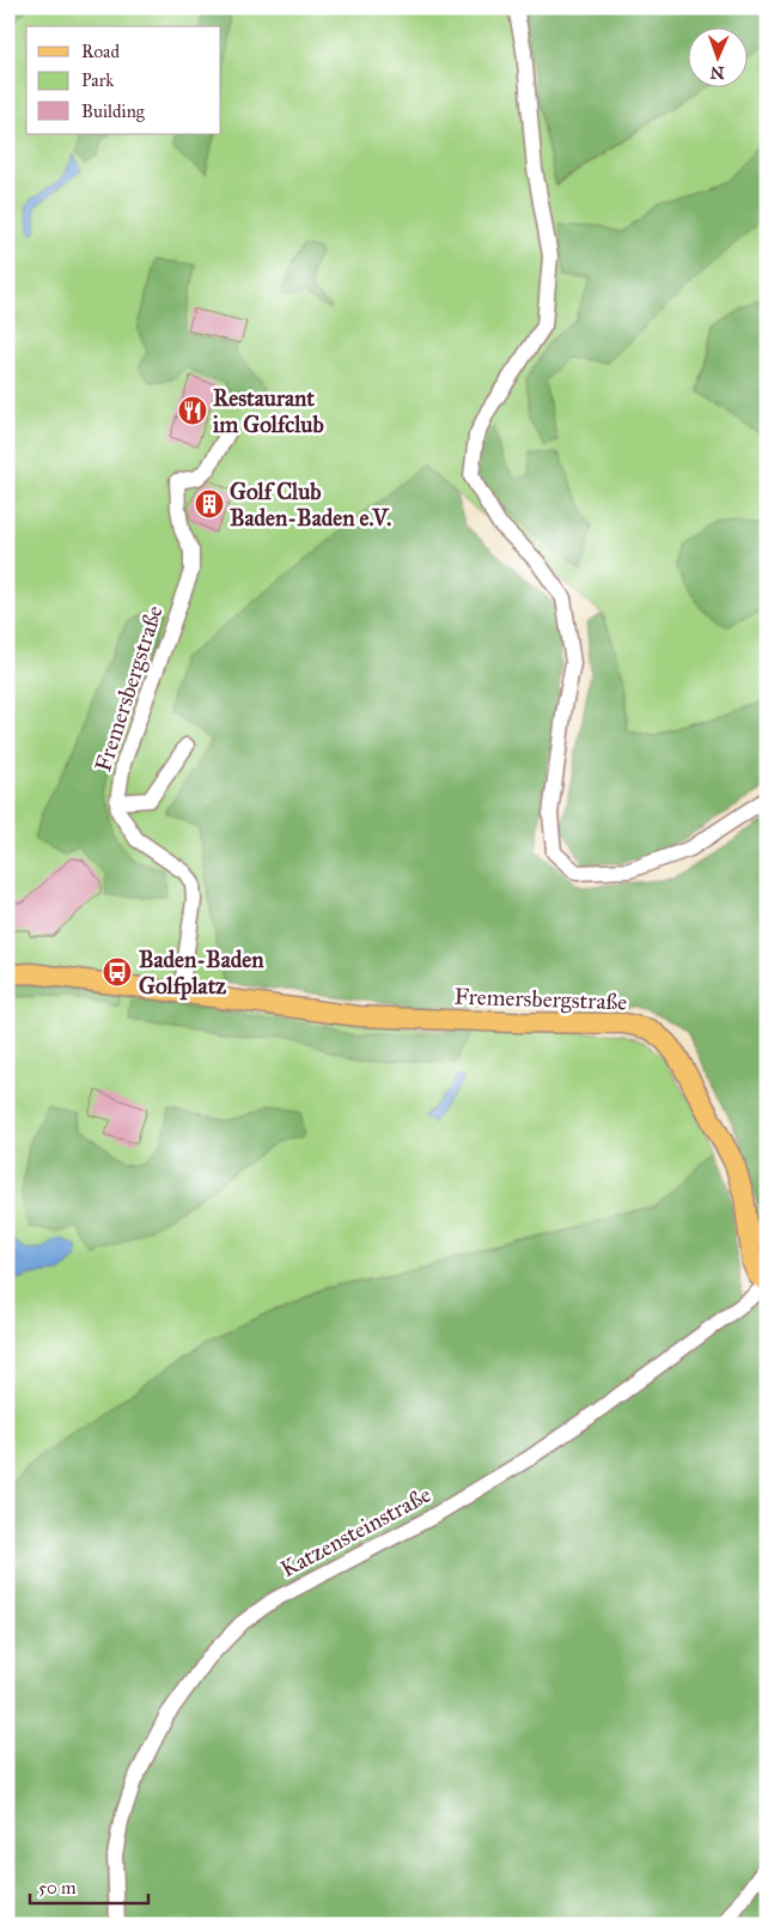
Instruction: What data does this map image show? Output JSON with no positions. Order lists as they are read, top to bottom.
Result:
{
  "streets": {
    "main road": ["Fremersbergstraße"],
    "street": ["Katzensteinstraße"]
  },
  "crossings": [
    ["Fremersbergstraße", "Katzensteinstraße"]
  ],
  "places": {
    "restaurant": ["Restaurant im Golfclub"],
    "building": ["Golf Club Baden-Baden e.V."],
    "bus stop": ["Baden-Baden Golfplatz"]
  },
  "legend": ["Road", "Park", "Building"],
  "scale_bar": "50 m",
  "north": "bottom"
}
